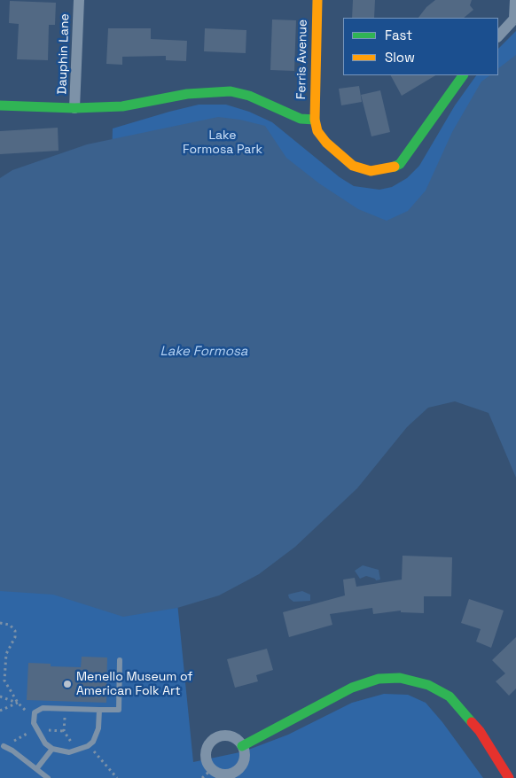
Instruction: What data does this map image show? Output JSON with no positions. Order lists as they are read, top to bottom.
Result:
{
  "streets": {
    "street": ["Dauphin Lane", "Ferris Avenue"]
  },
  "water": ["Lake Formosa"],
  "parks": ["Lake Formosa Park"],
  "places": ["Menello Museum of American Folk Art"],
  "legend": ["Fast", "Slow"]
}
